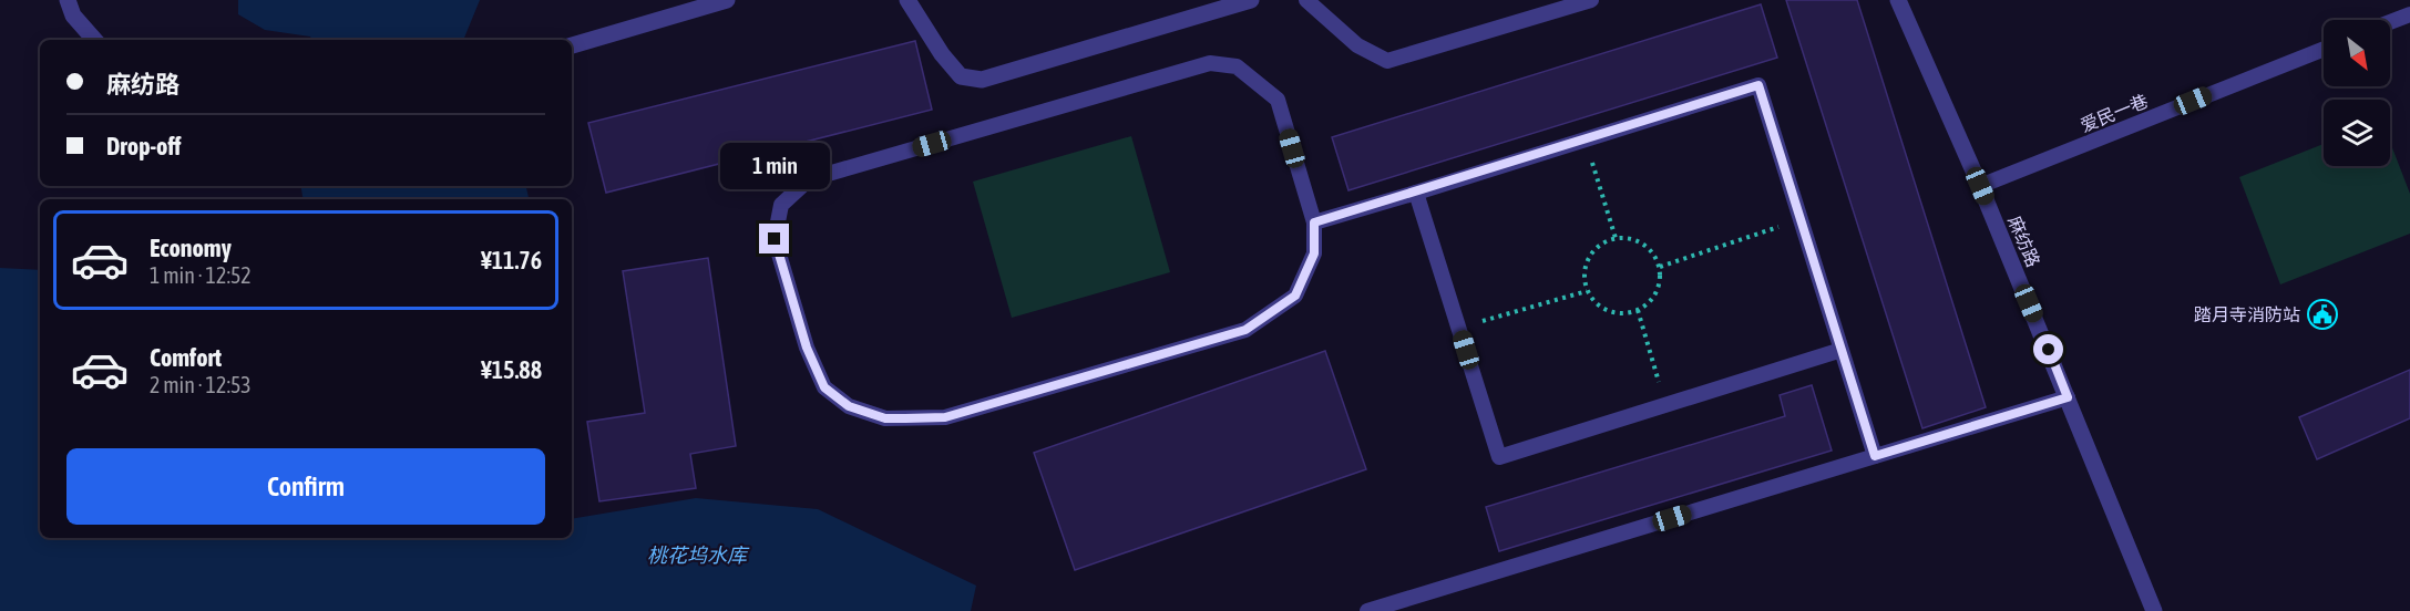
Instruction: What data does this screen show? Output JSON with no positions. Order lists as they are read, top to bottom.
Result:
{
  "streets": {
    "street": ["麻纺路"],
    "lane": ["爱民一巷"]
  },
  "crossings": [
    ["爱民一巷", "麻纺路"]
  ],
  "water": ["桃花坞水库"],
  "places": {
    "public building": ["踏月寺消防站"]
  },
  "north": "bottom right",
  "page": {
    "banner": ["麻纺路", "Drop-off"],
    "bubble": "1 min",
    "list": [
      {
        "name": "Economy",
        "note": "1 min · 12:52",
        "value": "¥11.76"
      },
      {
        "name": "Comfort",
        "note": "2 min · 12:53",
        "value": "¥15.88"
      }
    ],
    "buttons": "Confirm"
  }
}
